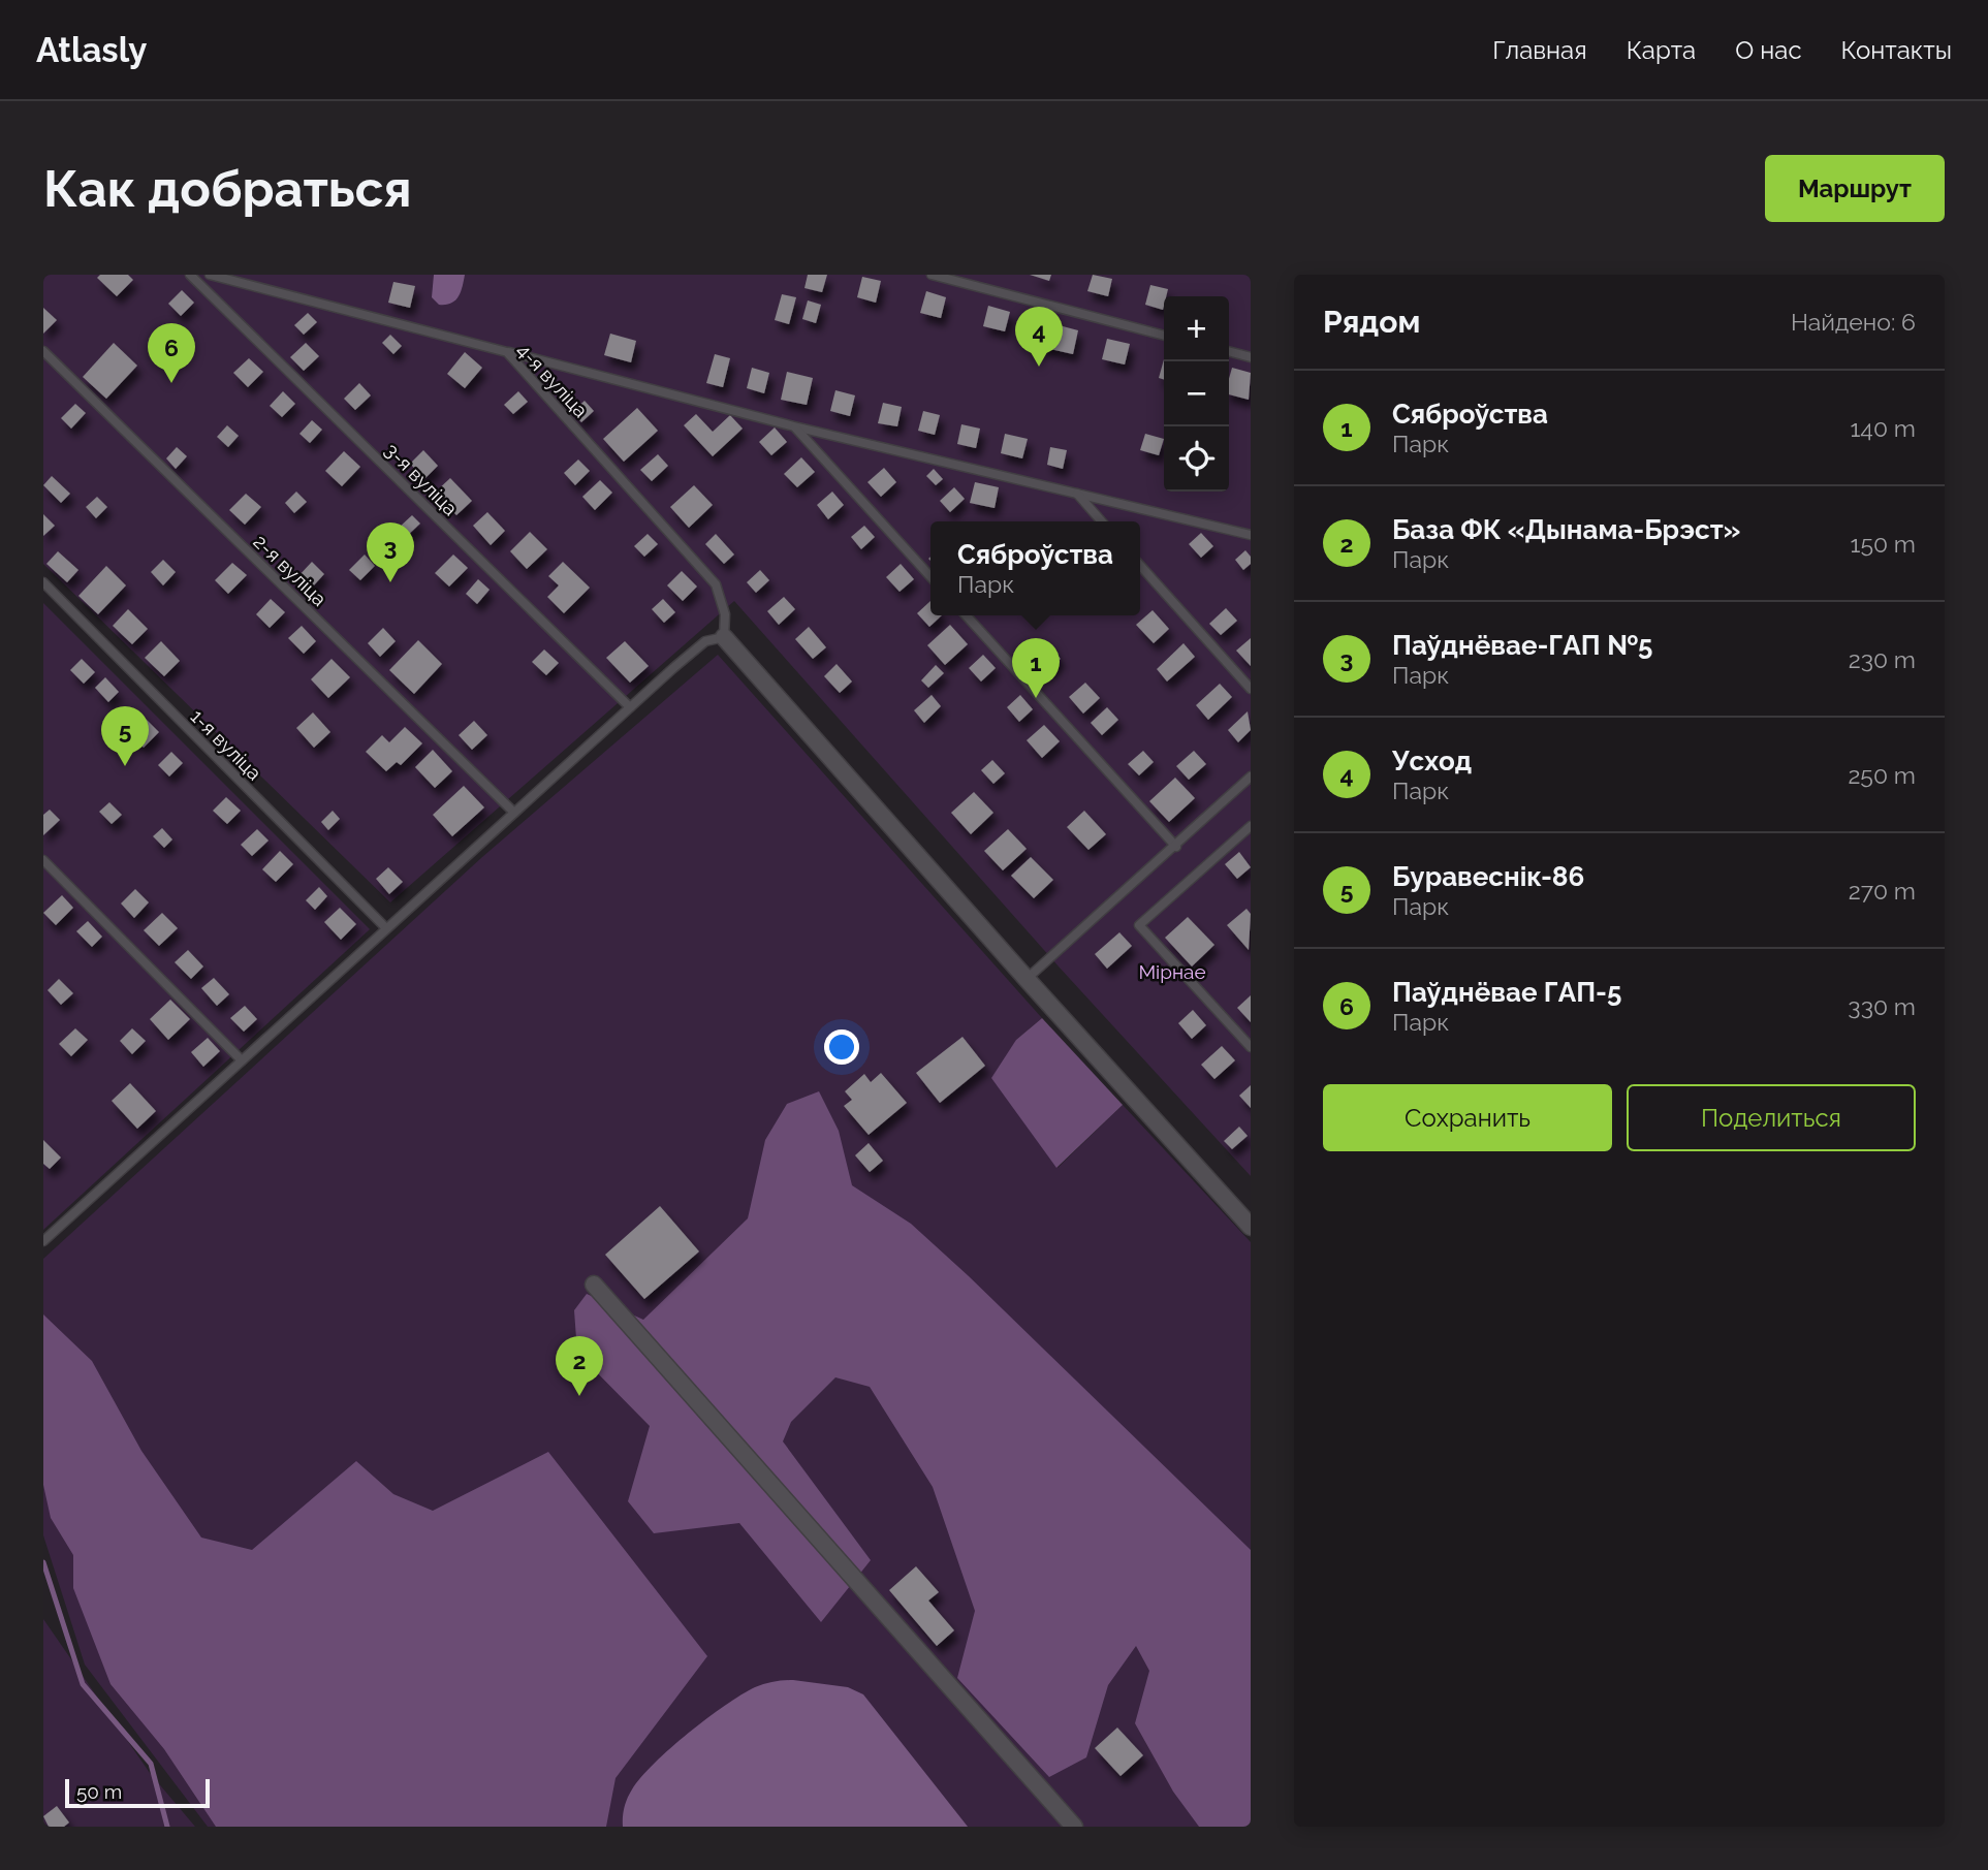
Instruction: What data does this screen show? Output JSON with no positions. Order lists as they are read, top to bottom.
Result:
{
  "streets": {
    "lane": [
      "4-я вуліца",
      "3-я вуліца",
      "2-я вуліца",
      "1-я вуліца"
    ]
  },
  "parks": ["Мірнае"],
  "scale_bar": "50 m",
  "page": {
    "header": "Atlasly",
    "nav": [
      "Главная",
      "Карта",
      "О нас",
      "Контакты"
    ],
    "buttons": [
      "Маршрут",
      ["Сохранить", "Поделиться"]
    ],
    "title": "Как добраться",
    "heading": ["Рядом", "Найдено: 6"],
    "map_buttons": ["+", "−"],
    "pins": [
      "4",
      "6",
      "3",
      "1",
      "5",
      "2"
    ],
    "list": [
      {
        "mark": "1",
        "name": "Сяброўства",
        "note": "Парк",
        "value": "140 m"
      },
      {
        "mark": "2",
        "name": "База ФК «Дынама-Брэст»",
        "note": "Парк",
        "value": "150 m"
      },
      {
        "mark": "3",
        "name": "Паўднёвае-ГАП №5",
        "note": "Парк",
        "value": "230 m"
      },
      {
        "mark": "4",
        "name": "Усход",
        "note": "Парк",
        "value": "250 m"
      },
      {
        "mark": "5",
        "name": "Буравеснік-86",
        "note": "Парк",
        "value": "270 m"
      },
      {
        "mark": "6",
        "name": "Паўднёвае ГАП-5",
        "note": "Парк",
        "value": "330 m"
      }
    ],
    "popup": ["Сяброўства", "Парк"],
    "scale": "50 m"
  }
}
